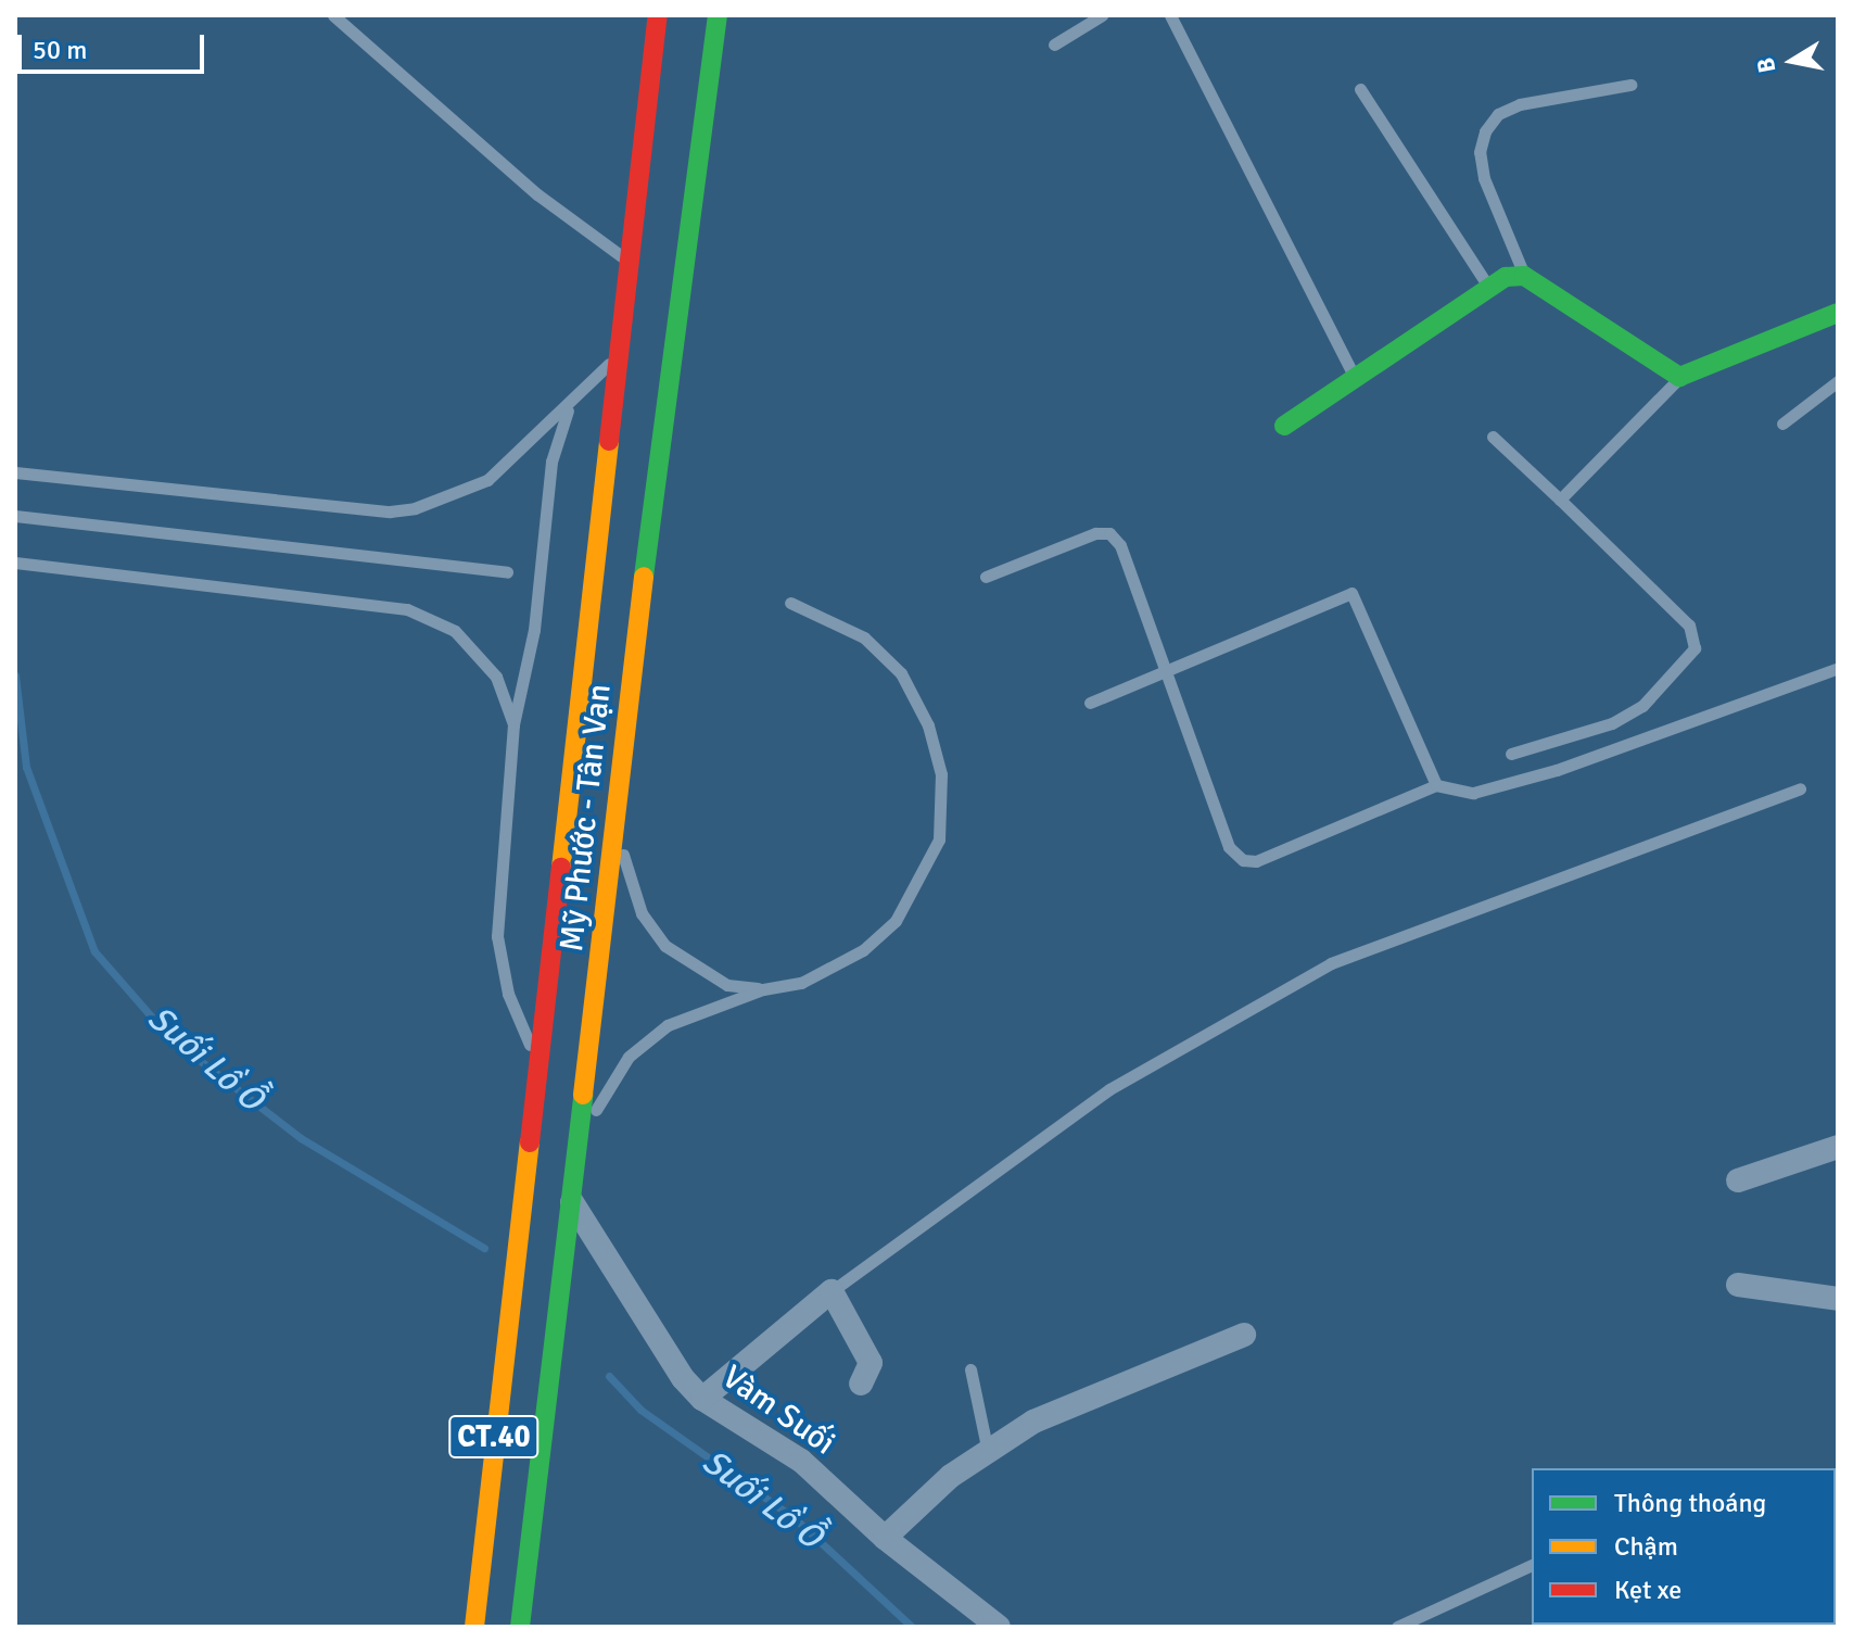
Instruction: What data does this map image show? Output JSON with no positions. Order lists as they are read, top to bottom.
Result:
{
  "streets": {
    "main road": ["Mỹ Phước - Tân Vạn", "CT.40"],
    "street": ["Vàm Suối"]
  },
  "crossings": [
    ["Mỹ Phước - Tân Vạn", "Vàm Suối"]
  ],
  "water": ["Suối Lồ Ồ"],
  "legend": ["Thông thoáng", "Chậm", "Kẹt xe"],
  "scale_bar": "50 m",
  "north": "left"
}
